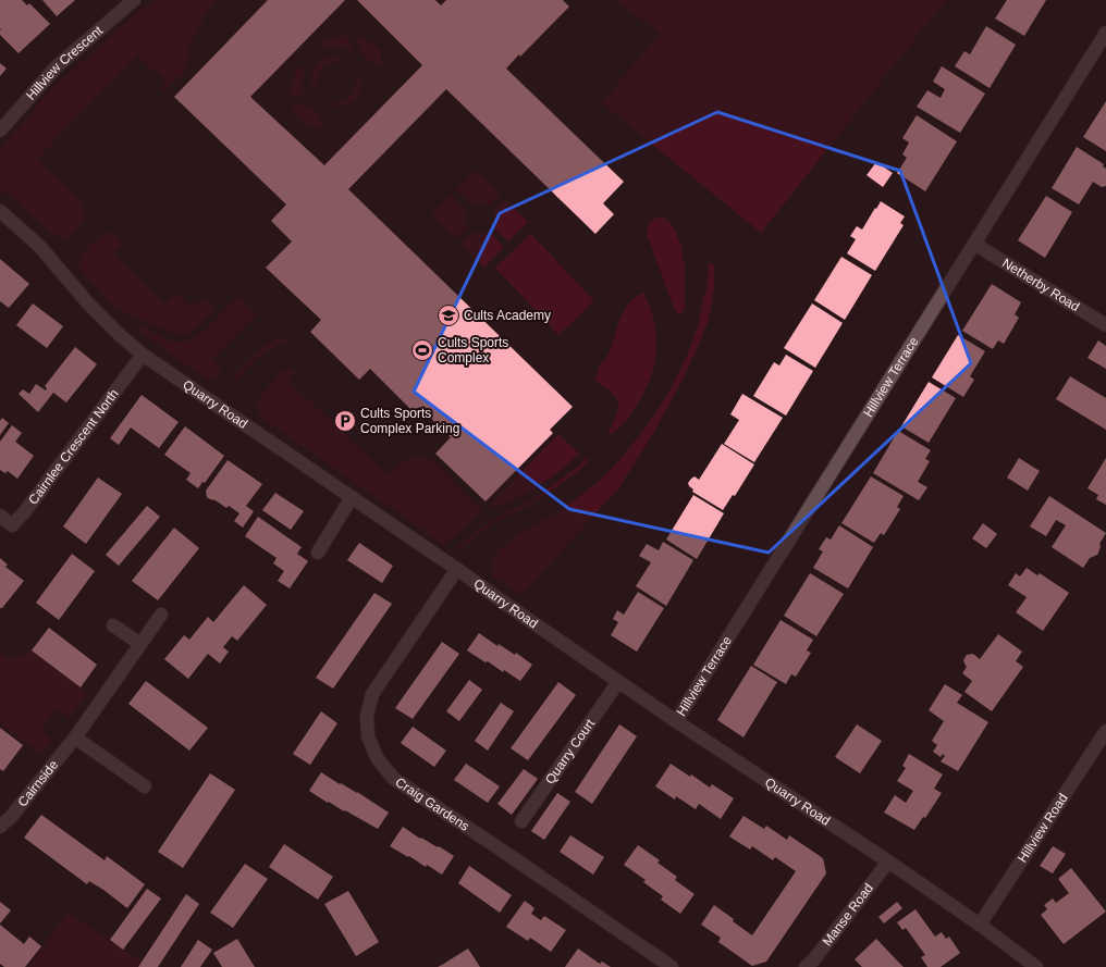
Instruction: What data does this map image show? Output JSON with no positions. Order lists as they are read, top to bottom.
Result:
{
  "streets": {
    "street": [
      "Hillview Crescent",
      "Netherby Road",
      "Hillview Terrace",
      "Quarry Road",
      "Cairnlee Crescent North",
      "Quarry Court",
      "Cairnside",
      "Craig Gardens",
      "Hillview Road",
      "Manse Road"
    ]
  },
  "crossings": [
    ["Netherby Road", "Hillview Terrace"],
    ["Hillview Terrace", "Quarry Road"],
    ["Quarry Road", "Cairnlee Crescent North"],
    ["Quarry Road", "Quarry Court"],
    ["Quarry Road", "Craig Gardens"],
    ["Quarry Road", "Hillview Road"],
    ["Quarry Road", "Manse Road"]
  ],
  "places": {
    "school or university": ["Cults Academy"],
    "sports": ["Cults Sports Complex"],
    "parking": ["Cults Sports Complex Parking"]
  }
}
